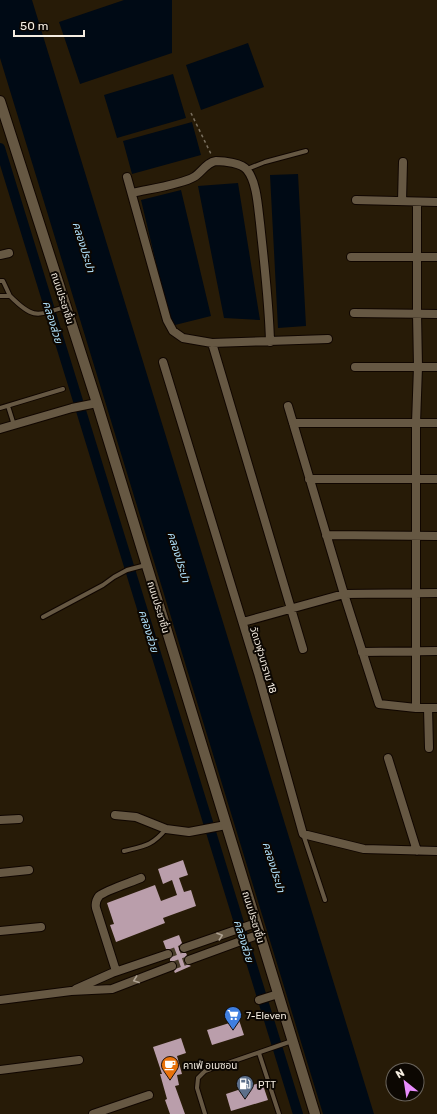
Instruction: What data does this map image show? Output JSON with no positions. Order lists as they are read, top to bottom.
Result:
{
  "streets": {
    "street": ["ถนนประชาชื่น", "วัดเวฬุวนาราม 18"]
  },
  "water": ["คลองประปา", "คลองส่วย"],
  "places": {
    "supermarket": ["7-Eleven"],
    "cafe": ["คาเฟ่ อเมซอน"],
    "fuel station": ["PTT"]
  },
  "scale_bar": "50 m",
  "north": "top left"
}
